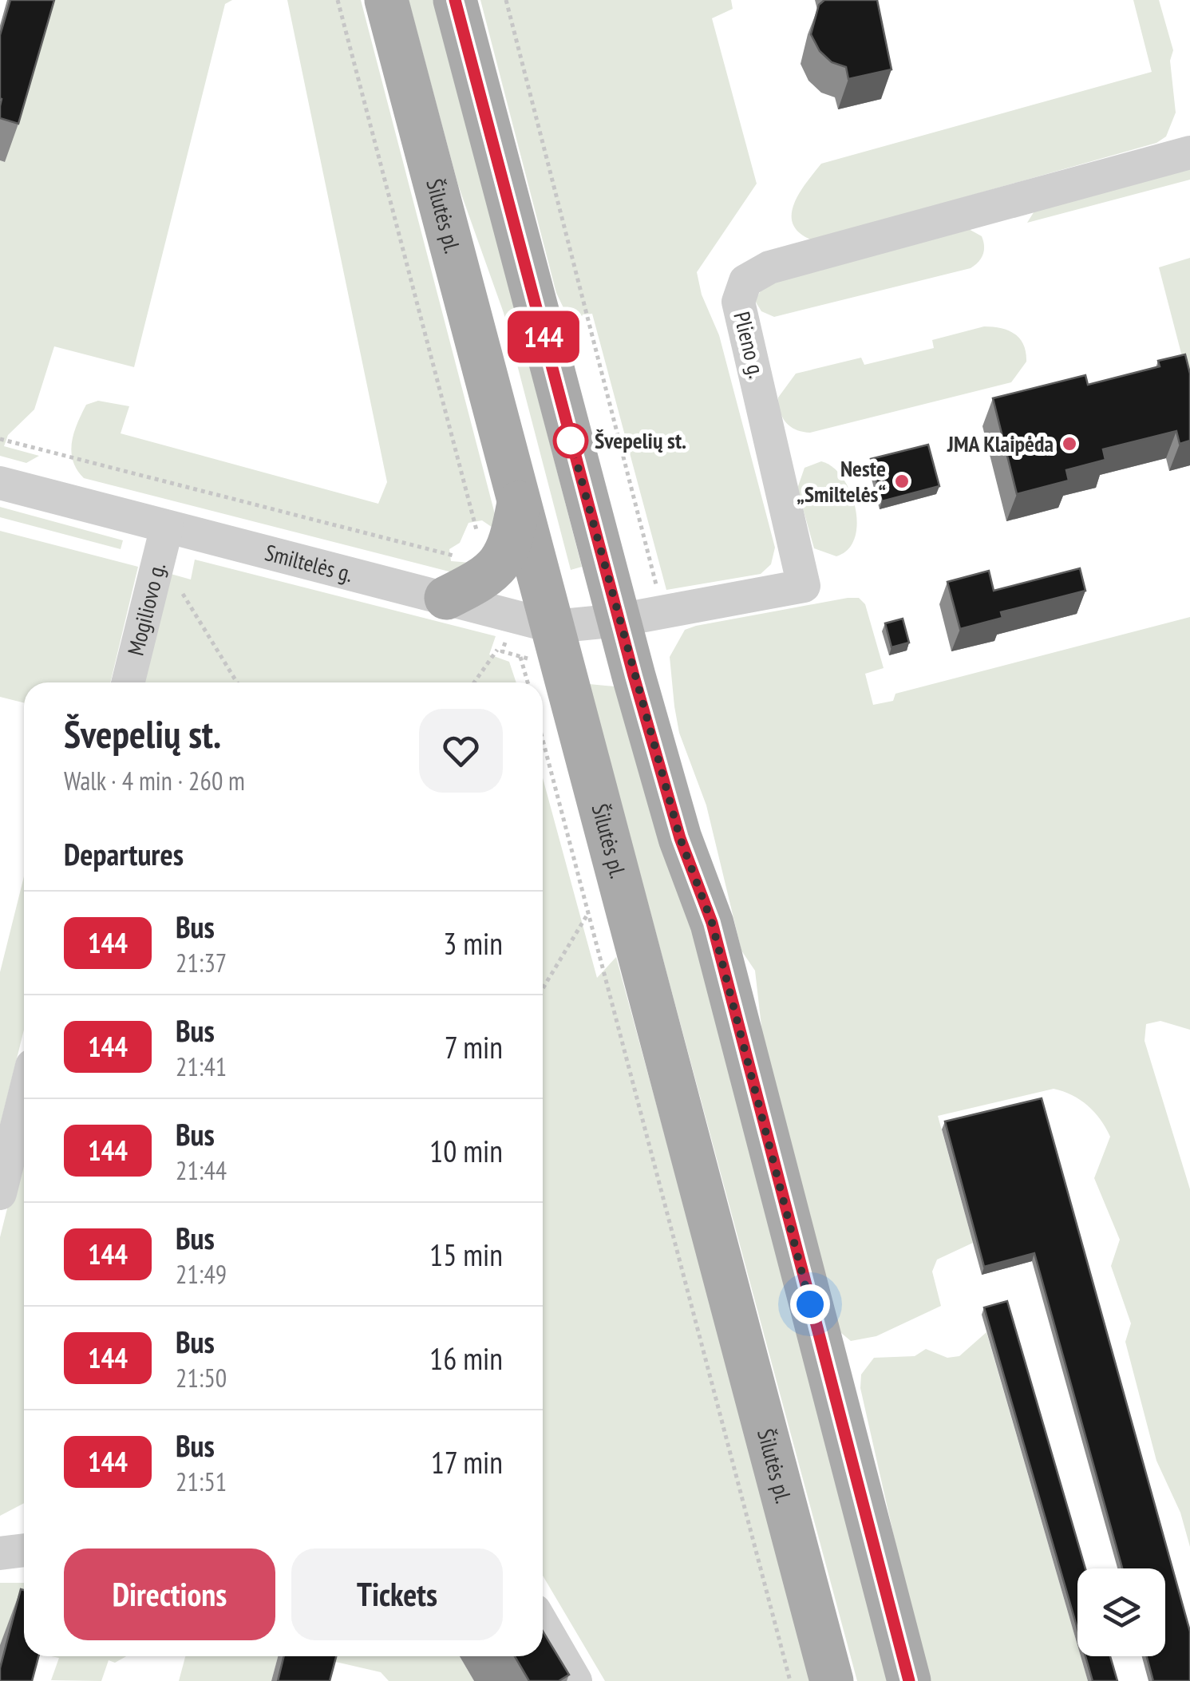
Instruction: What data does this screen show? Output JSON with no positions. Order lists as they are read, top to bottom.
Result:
{
  "streets": {
    "main road": ["Šilutės pl."],
    "street": ["Plieno g.", "Smiltelės g.", "Mogiliovo g."]
  },
  "crossings": [
    ["Šilutės pl.", "Smiltelės g."],
    ["Plieno g.", "Smiltelės g."],
    ["Smiltelės g.", "Mogiliovo g."]
  ],
  "places": ["Švepelių st.", "JMA Klaipėda", "Neste „Smiltelės“"],
  "lines": ["bus line 144"],
  "page": {
    "on_map": "144",
    "heading": [
      ["Švepelių st.", "Walk · 4 min · 260 m"],
      "Departures"
    ],
    "list": [
      {
        "mark": "144",
        "name": "Bus",
        "note": "21:37",
        "value": "3 min"
      },
      {
        "mark": "144",
        "name": "Bus",
        "note": "21:41",
        "value": "7 min"
      },
      {
        "mark": "144",
        "name": "Bus",
        "note": "21:44",
        "value": "10 min"
      },
      {
        "mark": "144",
        "name": "Bus",
        "note": "21:49",
        "value": "15 min"
      },
      {
        "mark": "144",
        "name": "Bus",
        "note": "21:50",
        "value": "16 min"
      },
      {
        "mark": "144",
        "name": "Bus",
        "note": "21:51",
        "value": "17 min"
      }
    ],
    "buttons": ["Directions", "Tickets"]
  }
}
